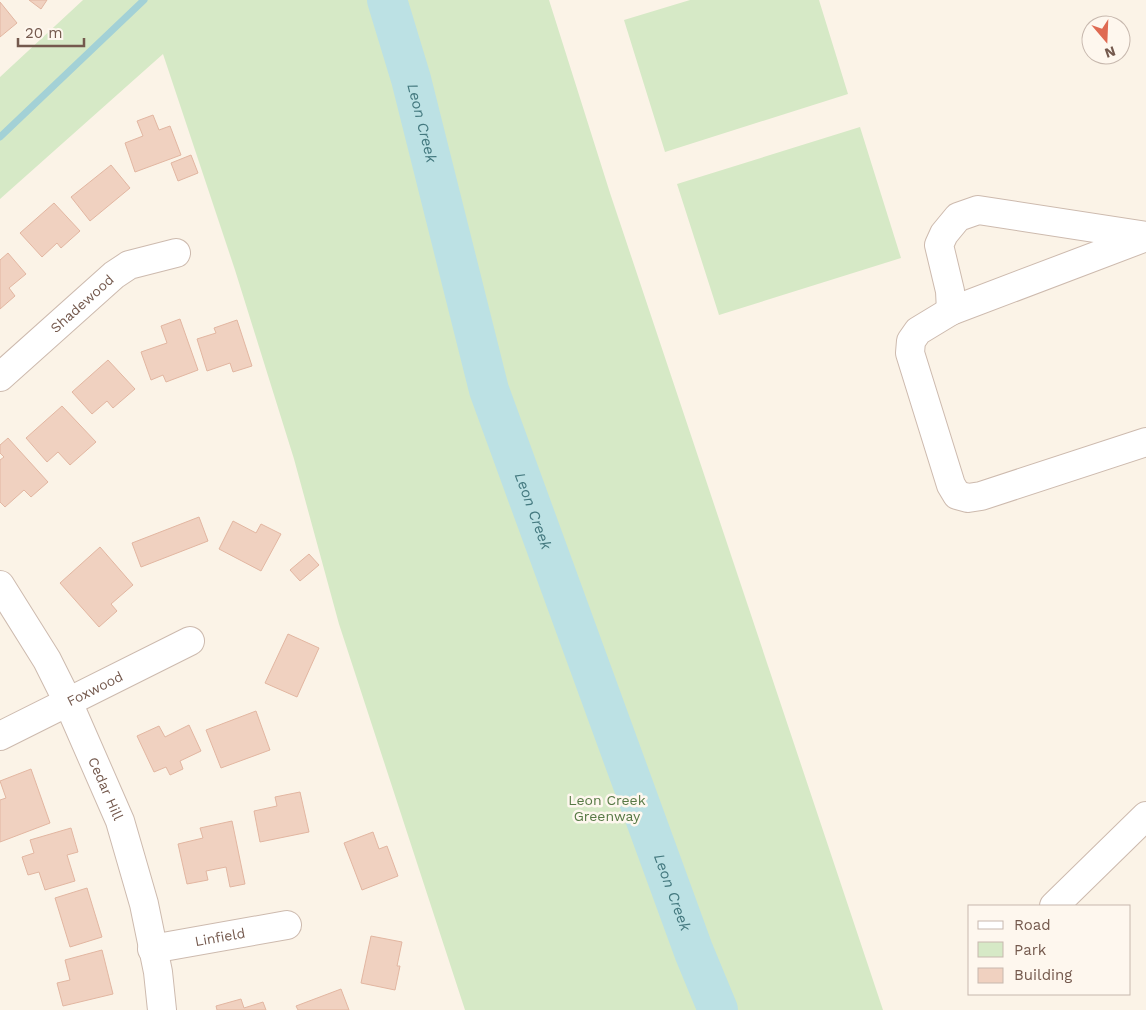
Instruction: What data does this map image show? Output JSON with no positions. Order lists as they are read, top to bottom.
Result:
{
  "streets": {
    "street": [
      "Shadewood",
      "Foxwood",
      "Cedar Hill",
      "Linfield"
    ]
  },
  "crossings": [
    ["Foxwood", "Cedar Hill"],
    ["Cedar Hill", "Linfield"]
  ],
  "water": ["Leon Creek"],
  "parks": ["Leon Creek Greenway"],
  "legend": ["Road", "Park", "Building"],
  "scale_bar": "20 m",
  "north": "bottom"
}
